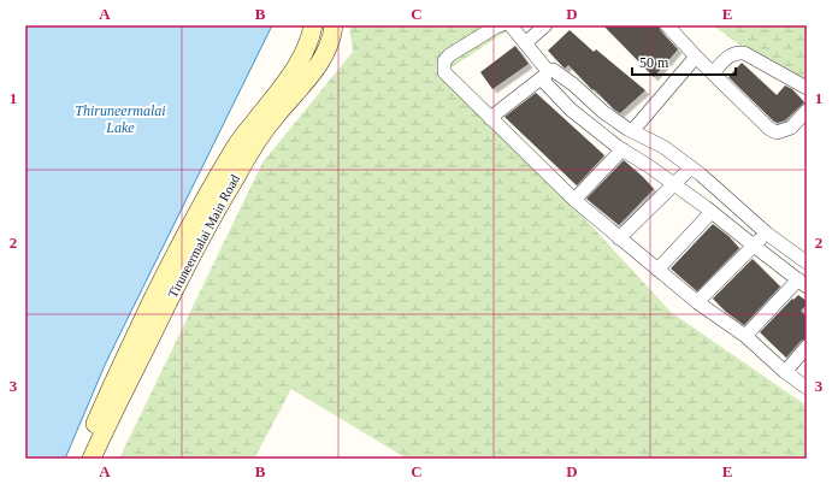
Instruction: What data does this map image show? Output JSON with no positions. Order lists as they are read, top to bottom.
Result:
{
  "streets": {
    "main road": ["Tiruneermalai Main Road"]
  },
  "water": ["Thiruneermalai Lake"],
  "scale_bar": "50 m",
  "grid": {
    "columns": [
      "A",
      "B",
      "C",
      "D",
      "E"
    ],
    "rows": ["1", "2", "3"]
  }
}
